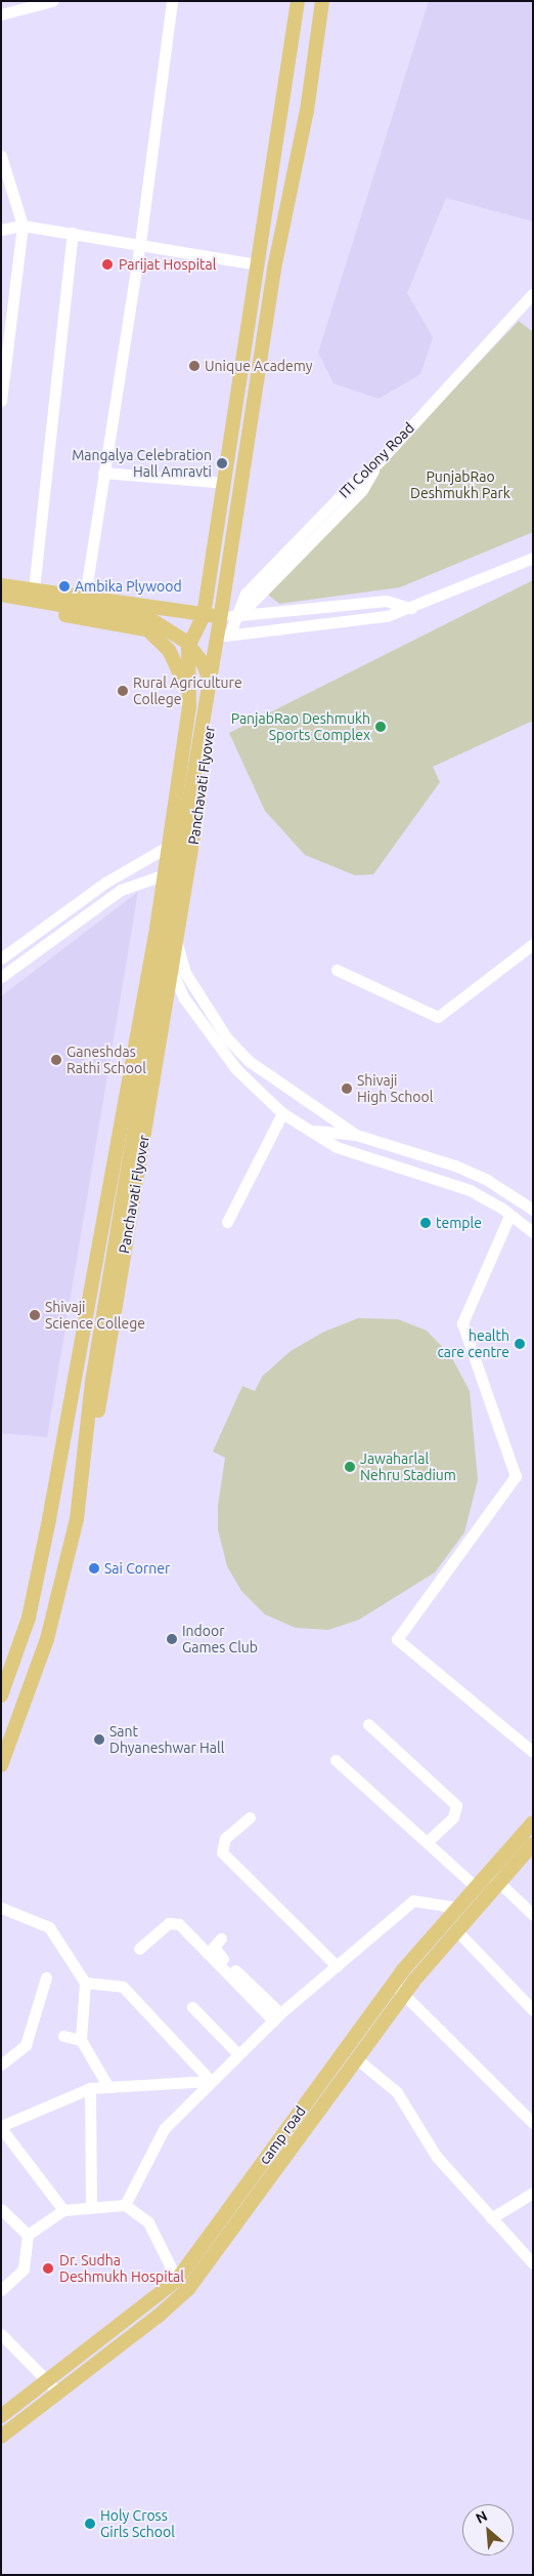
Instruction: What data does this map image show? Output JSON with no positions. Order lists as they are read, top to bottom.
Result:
{
  "streets": {
    "main road": ["Panchavati Flyover", "camp road"],
    "street": ["ITI Colony Road"]
  },
  "parks": ["PunjabRao Deshmukh Park"],
  "places": [
    "Parijat Hospital",
    "Unique Academy",
    "Mangalya Celebration Hall Amravti",
    "Ambika Plywood",
    "Rural Agriculture College",
    "PanjabRao Deshmukh Sports Complex",
    "Ganeshdas Rathi School",
    "Shivaji High School",
    "temple",
    "Shivaji Science College",
    "health care centre",
    "Jawaharlal Nehru Stadium",
    "Sai Corner",
    "Indoor Games Club",
    "Sant Dhyaneshwar Hall",
    "Dr. Sudha Deshmukh Hospital",
    "Holy Cross Girls School"
  ],
  "north": "top left"
}
